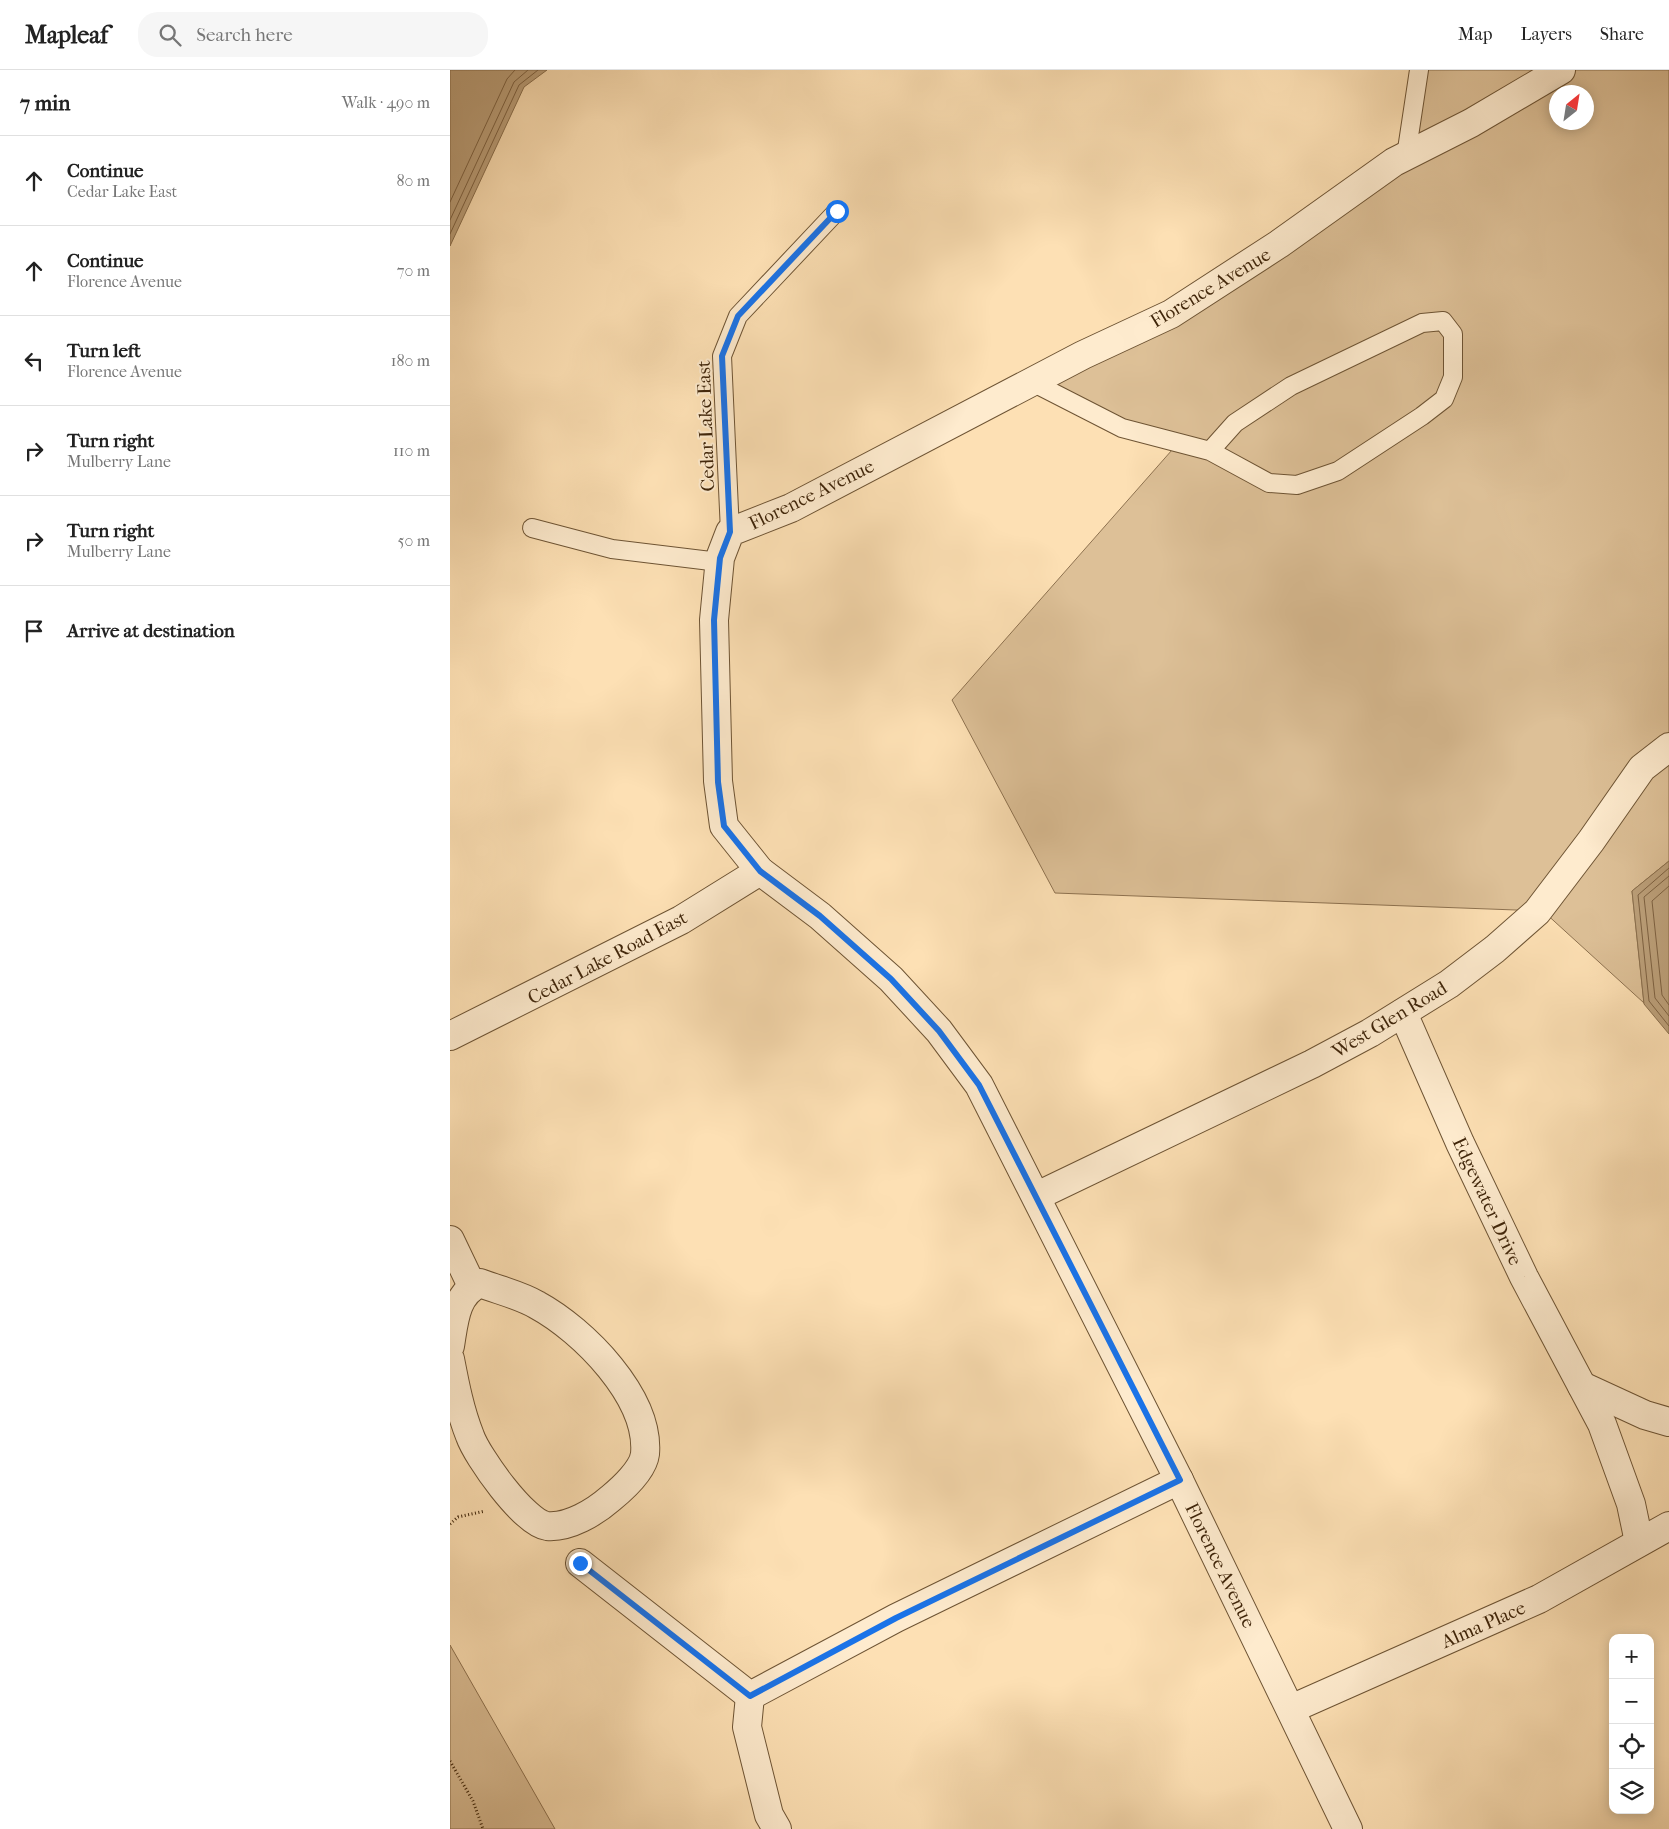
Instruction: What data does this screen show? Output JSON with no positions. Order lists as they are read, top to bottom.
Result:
{
  "streets": {
    "street": [
      "Florence Avenue",
      "Cedar Lake Road East",
      "West Glen Road",
      "Edgewater Drive",
      "Alma Place"
    ],
    "lane": ["Cedar Lake East"]
  },
  "crossings": [
    ["Florence Avenue", "Cedar Lake East"],
    ["Florence Avenue", "Cedar Lake Road East"],
    ["Florence Avenue", "West Glen Road"],
    ["Florence Avenue", "Alma Place"],
    ["West Glen Road", "Edgewater Drive"],
    ["Edgewater Drive", "Alma Place"]
  ],
  "north": "top right",
  "page": {
    "header": "Mapleaf",
    "search": "Search here",
    "nav": ["Map", "Layers", "Share"],
    "heading": ["7 min", "Walk · 490 m"],
    "list": [
      ["Continue", "Cedar Lake East", "80 m"],
      ["Continue", "Florence Avenue", "70 m"],
      ["Turn left", "Florence Avenue", "180 m"],
      ["Turn right", "Mulberry Lane", "110 m"],
      ["Turn right", "Mulberry Lane", "50 m"],
      "Arrive at destination"
    ],
    "map_buttons": ["+", "−"]
  }
}
